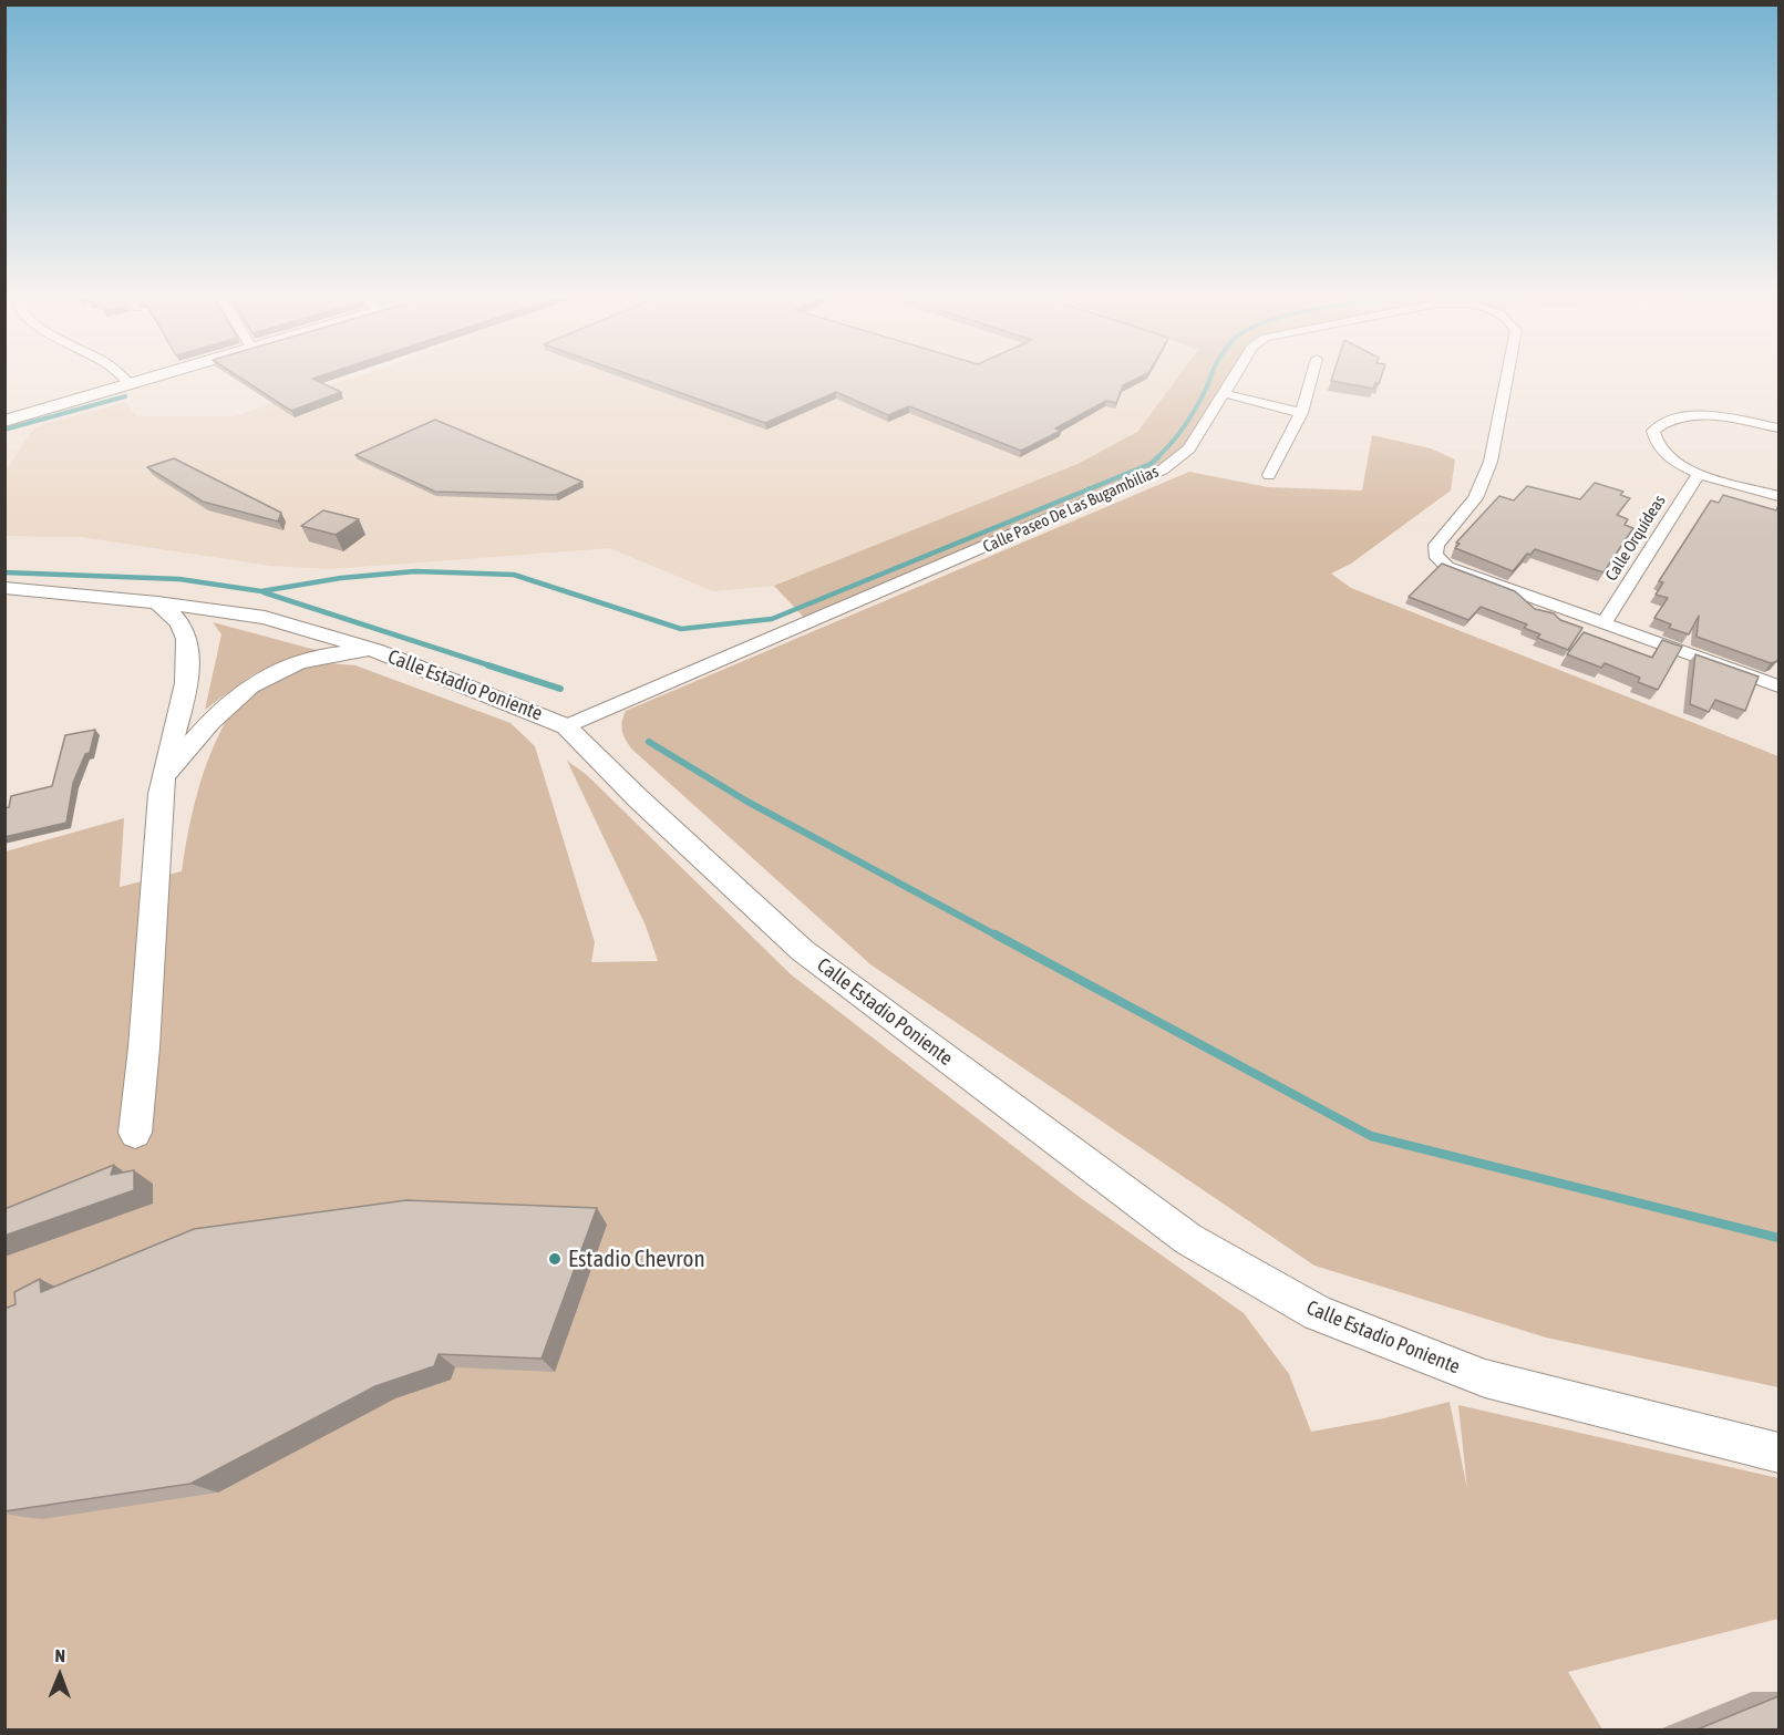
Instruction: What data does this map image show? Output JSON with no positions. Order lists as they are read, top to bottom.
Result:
{
  "streets": {
    "street": ["Calle Paseo De Las Bugambilias", "Calle Orquídeas", "Calle Estadio Poniente"]
  },
  "crossings": [
    ["Calle Paseo De Las Bugambilias", "Calle Orquídeas"],
    ["Calle Paseo De Las Bugambilias", "Calle Estadio Poniente"]
  ],
  "places": ["Estadio Chevron"],
  "north": "top"
}
